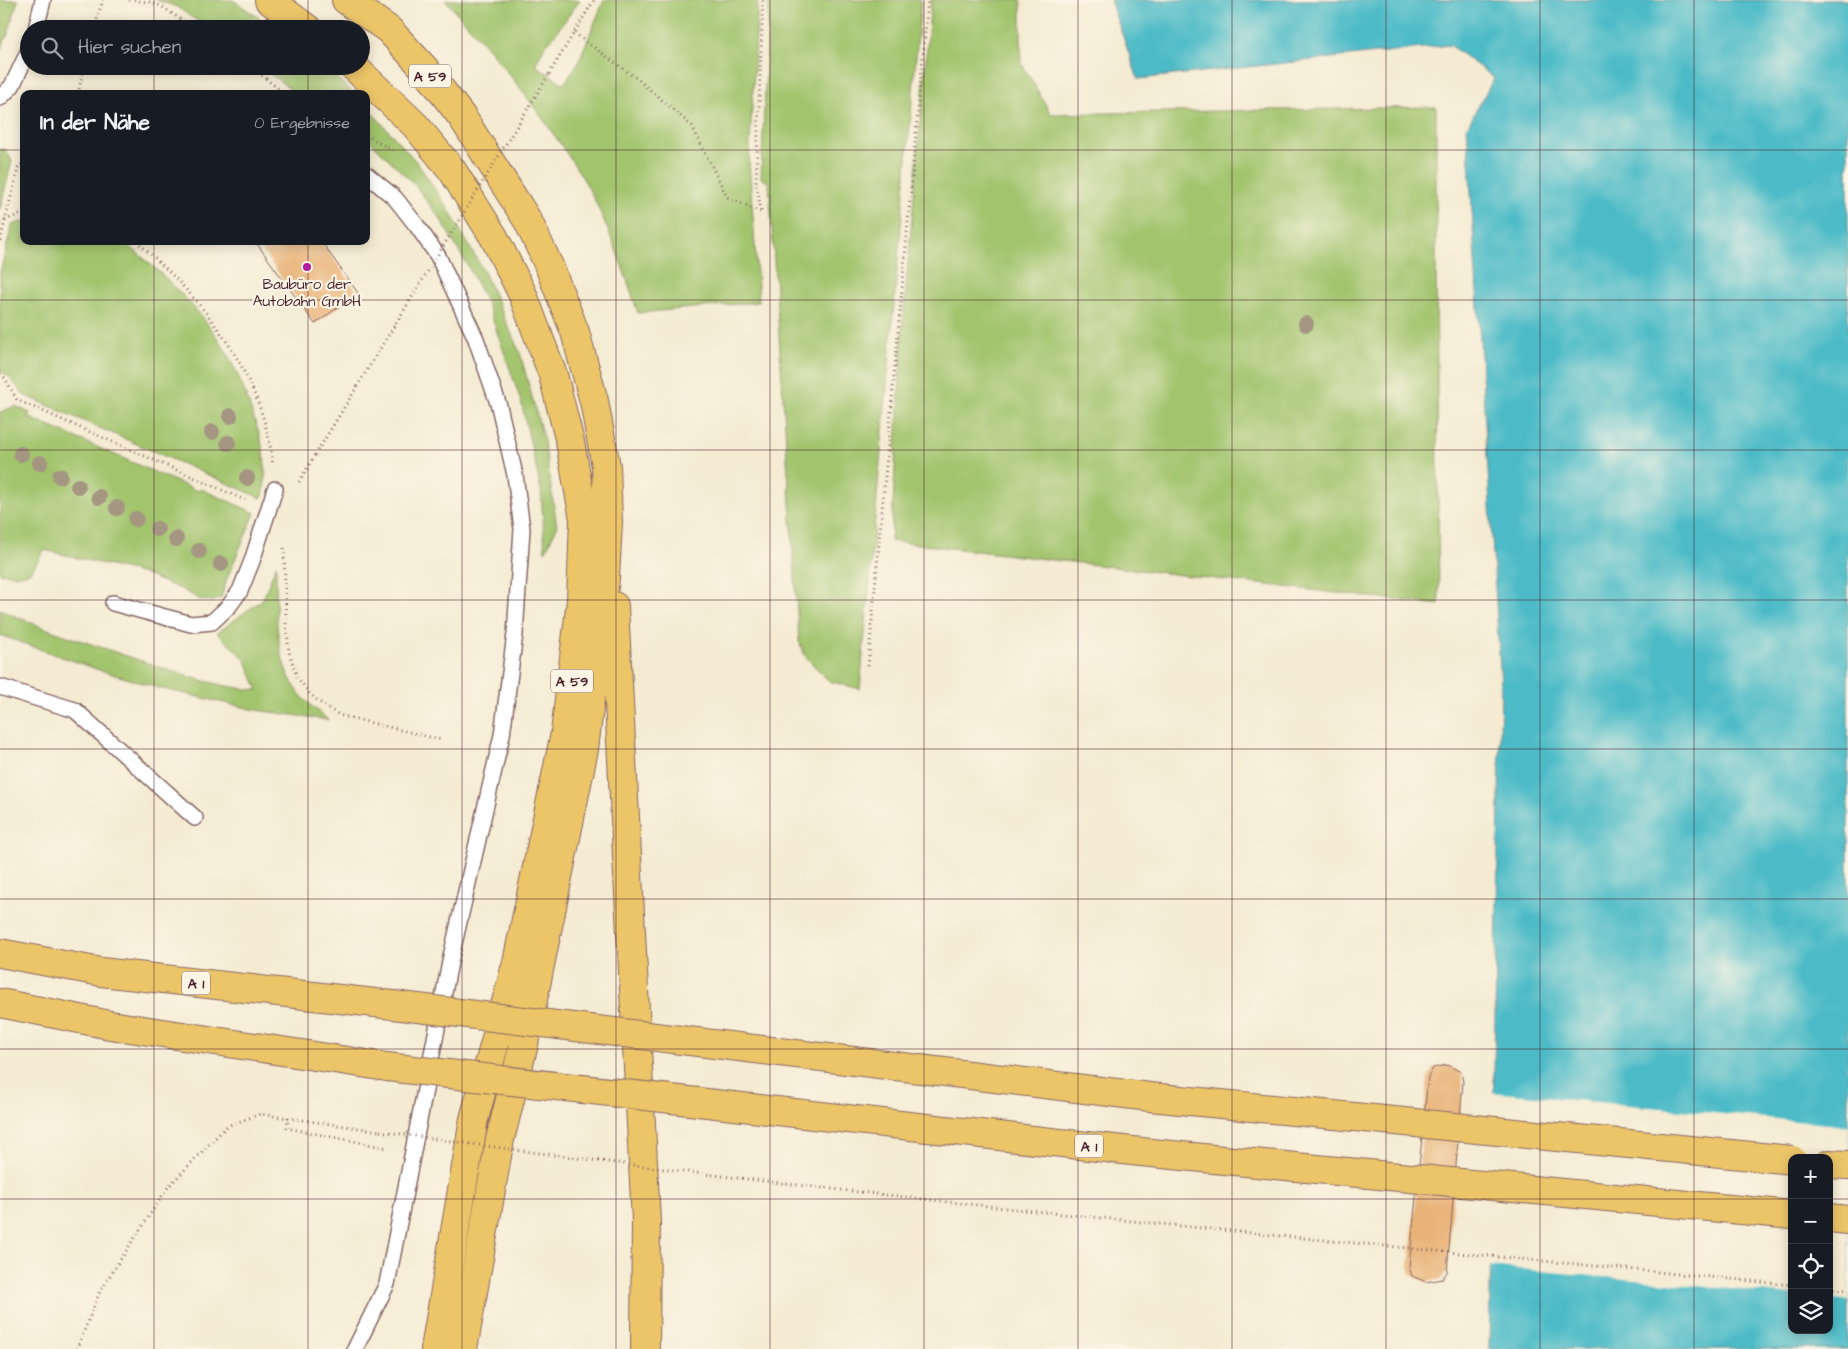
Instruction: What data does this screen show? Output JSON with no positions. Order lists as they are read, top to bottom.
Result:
{
  "streets": {
    "highway": ["A 59", "A 1"]
  },
  "places": ["Baubüro der Autobahn GmbH"],
  "page": {
    "search": "Hier suchen",
    "heading": ["In der Nähe", "0 Ergebnisse"],
    "map_buttons": ["+", "−"]
  }
}
